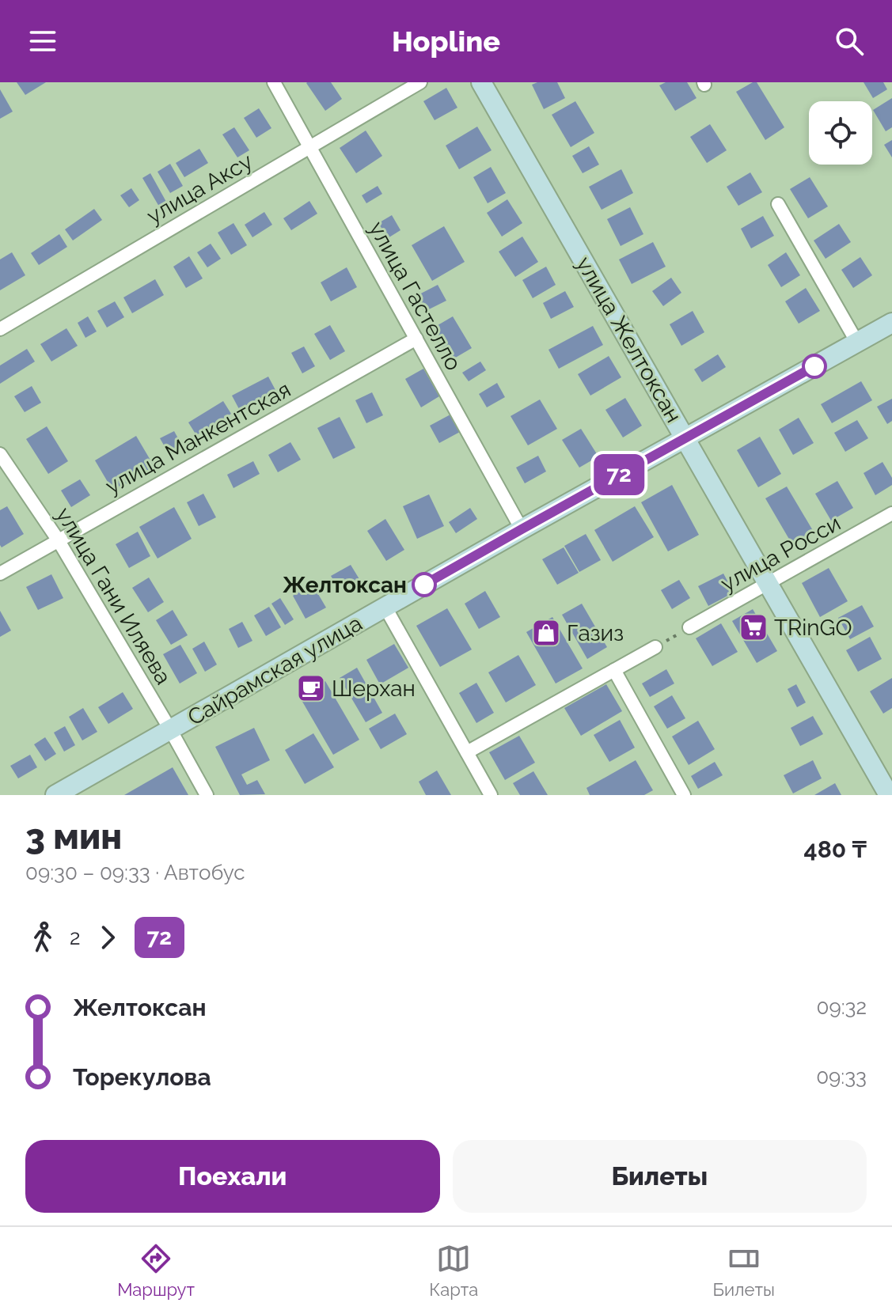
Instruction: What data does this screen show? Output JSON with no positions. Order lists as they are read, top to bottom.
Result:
{
  "streets": {
    "main road": ["улица Желтоксан", "Сайрамская улица"],
    "street": [
      "улица Аксу",
      "улица Гастелло",
      "улица Манкентская",
      "улица Росси",
      "улица Гани Иляева"
    ]
  },
  "crossings": [
    ["улица Аксу", "улица Гастелло"],
    ["улица Гастелло", "улица Манкентская"],
    ["улица Гастелло", "Сайрамская улица"],
    ["улица Желтоксан", "улица Росси"],
    ["улица Желтоксан", "Сайрамская улица"],
    ["улица Манкентская", "улица Гани Иляева"],
    ["улица Гани Иляева", "Сайрамская улица"]
  ],
  "places": {
    "other": ["Желтоксан"],
    "supermarket": ["TRinGO"],
    "shop": ["Газиз"],
    "cafe": ["Шерхан"]
  },
  "lines": ["bus line 72"],
  "page": {
    "header": "Hopline",
    "on_map": "72",
    "heading": ["3 мин", "09:30 – 09:33 · Автобус", "480 ₸"],
    "legs": ["2", "72"],
    "list": [
      {
        "name": "Желтоксан",
        "value": "09:32"
      },
      {
        "name": "Торекулова",
        "value": "09:33"
      }
    ],
    "buttons": ["Поехали", "Билеты"],
    "tabs": ["Маршрут", "Карта", "Билеты"]
  }
}
